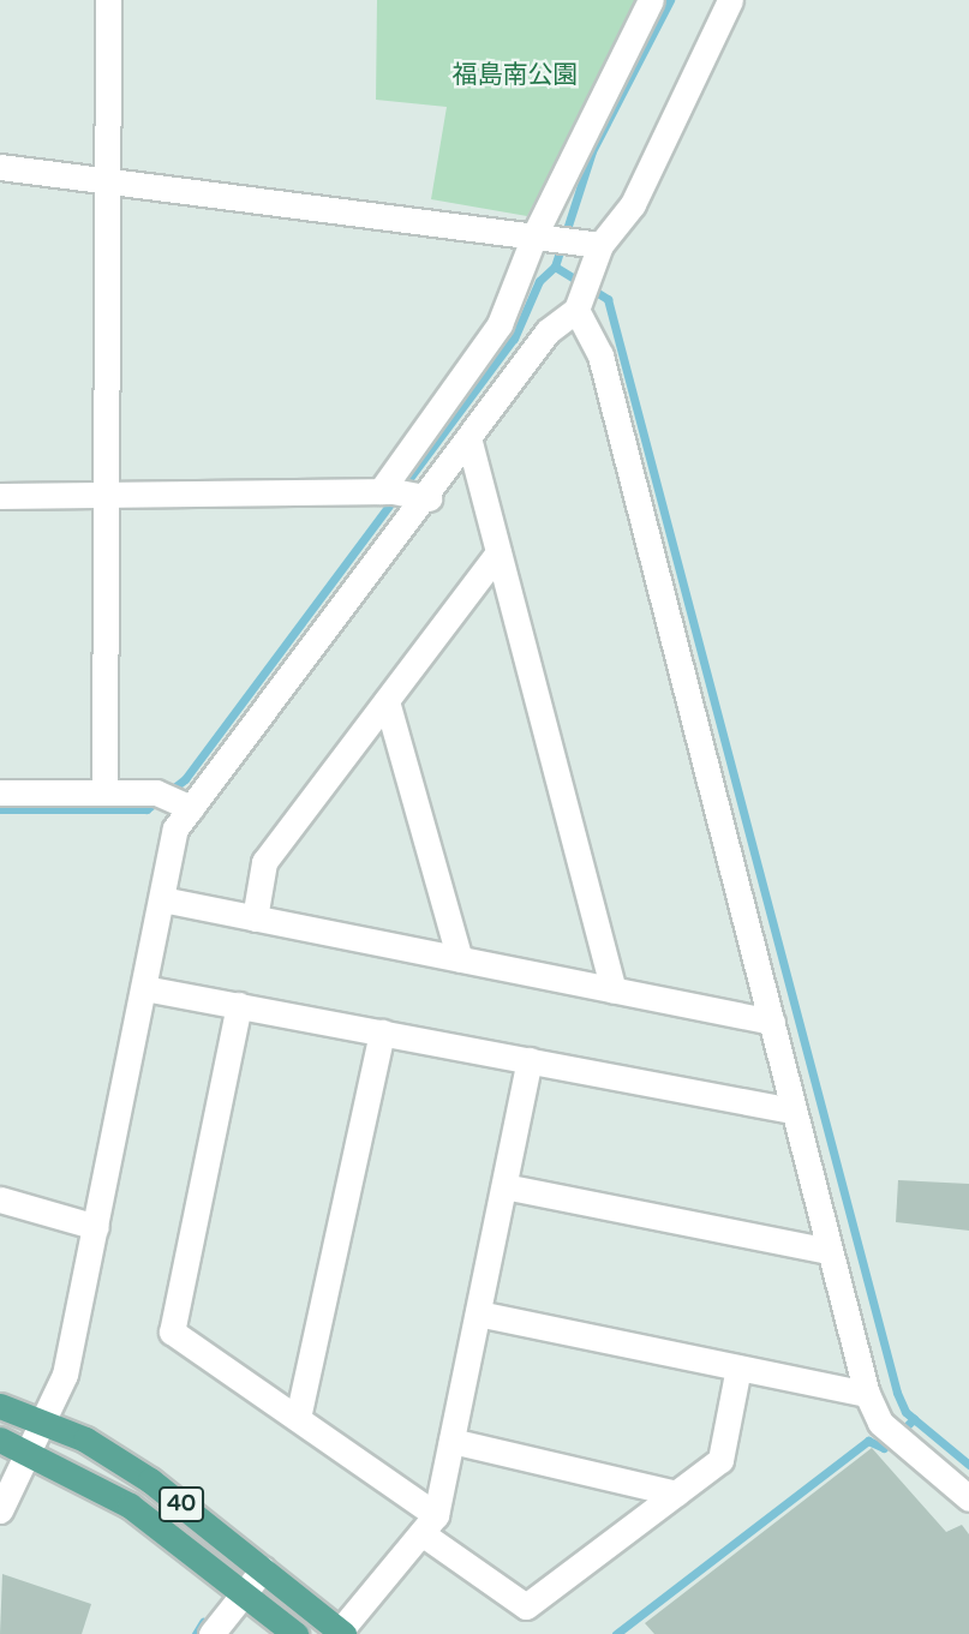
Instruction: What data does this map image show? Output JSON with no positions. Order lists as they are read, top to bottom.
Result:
{
  "streets": {
    "main road": ["40"]
  },
  "parks": ["福島南公園"]
}
